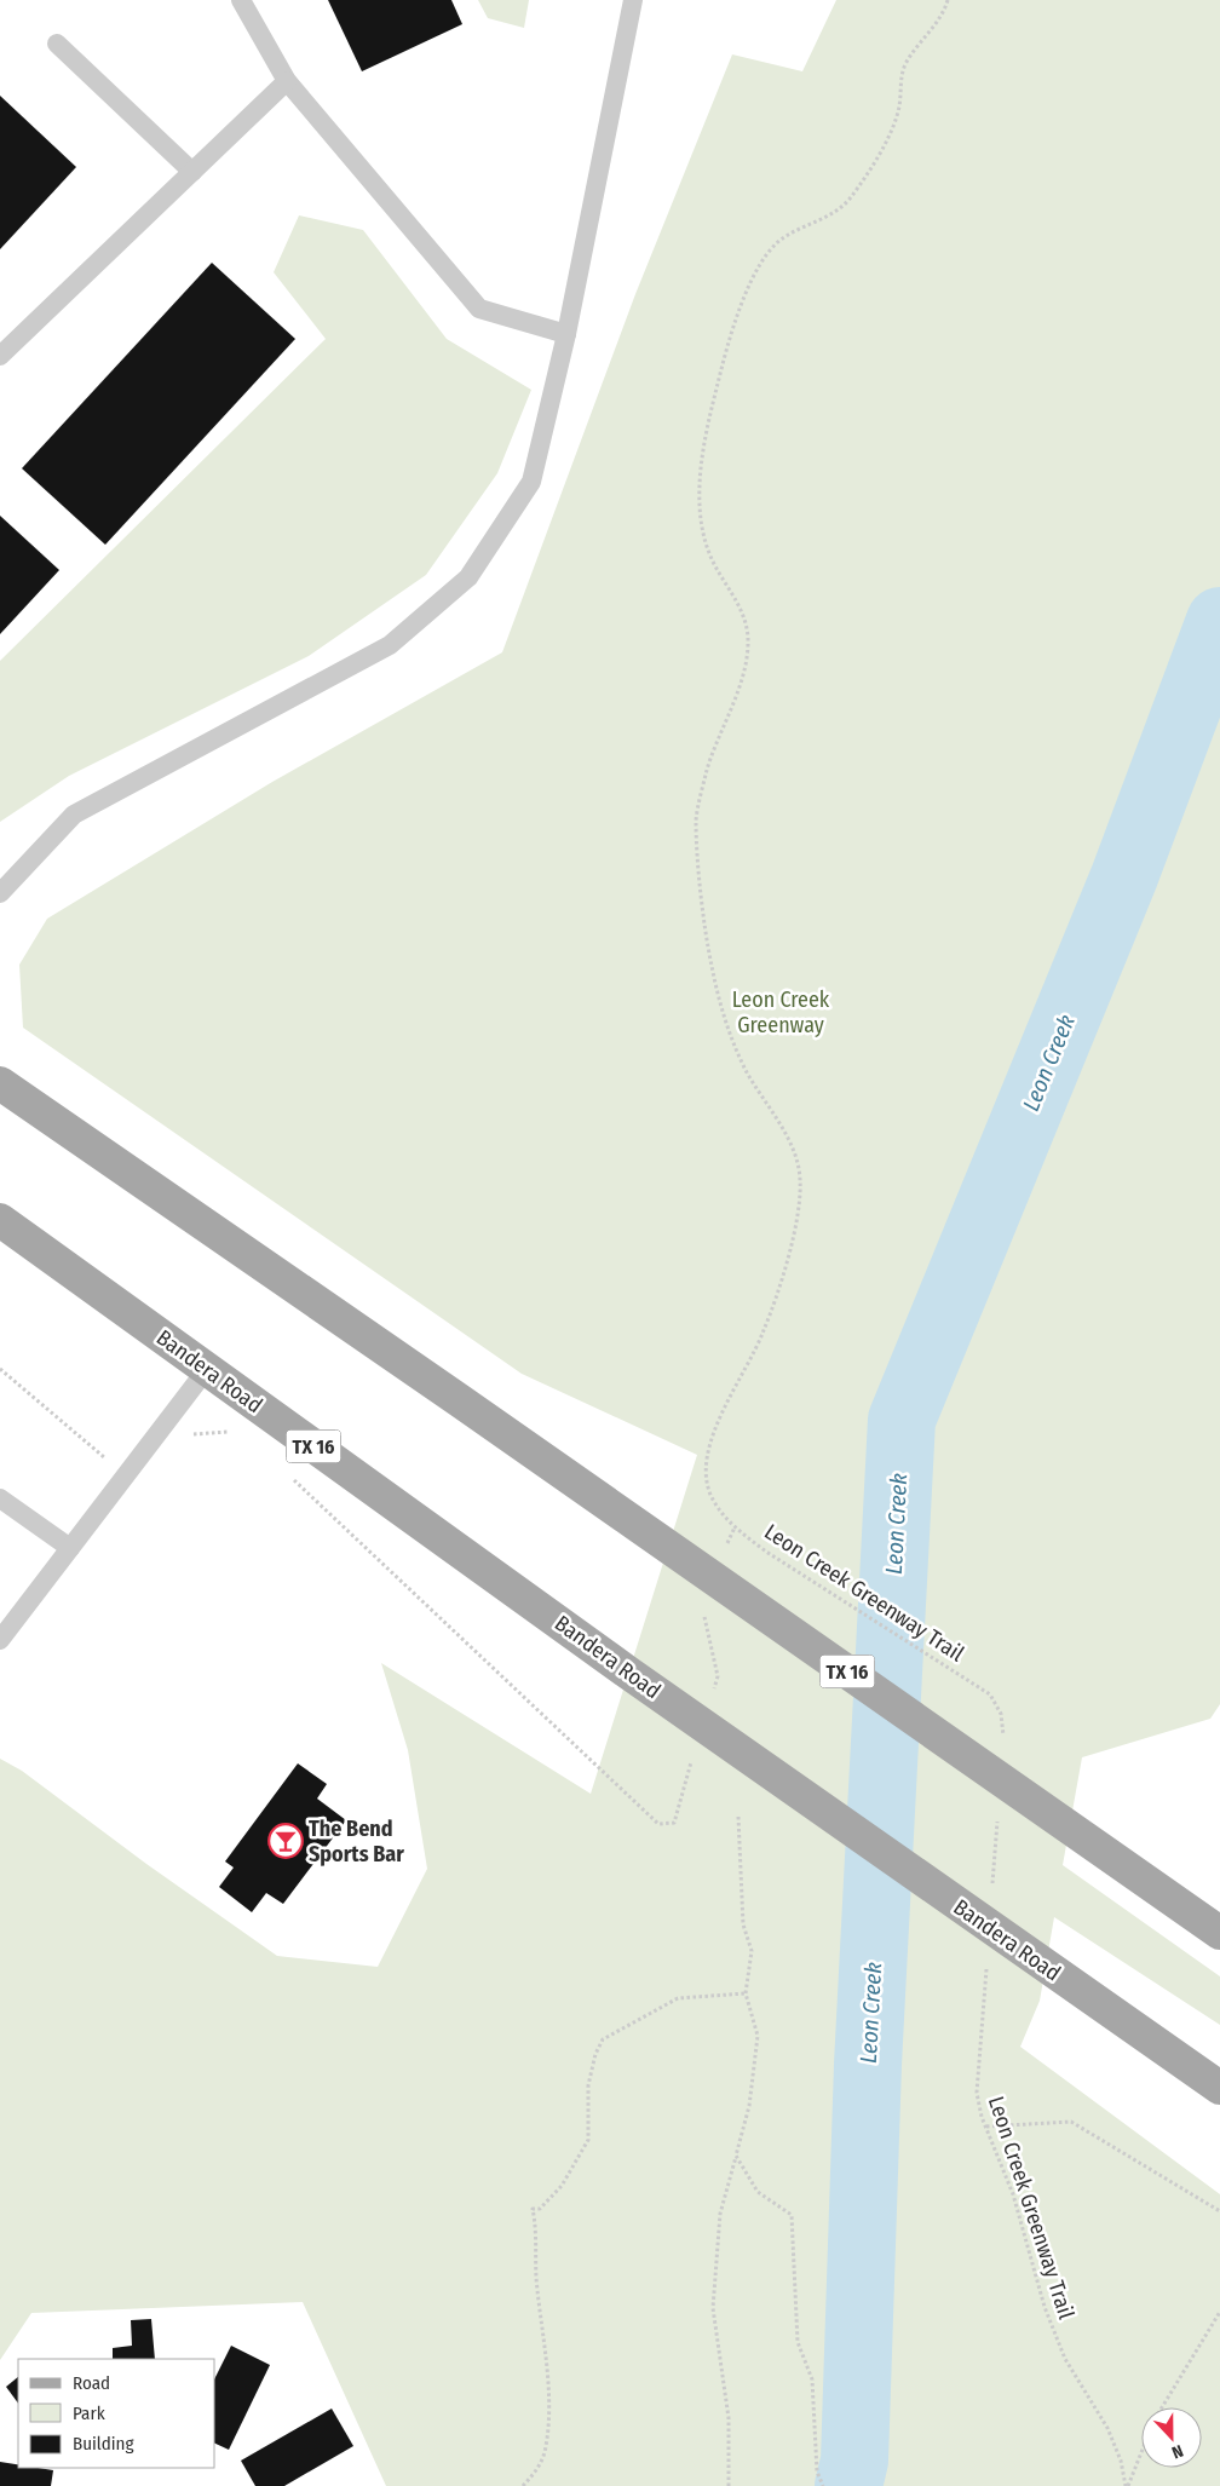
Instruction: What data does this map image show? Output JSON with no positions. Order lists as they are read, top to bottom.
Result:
{
  "streets": {
    "main road": ["Bandera Road", "TX 16"],
    "path": ["Leon Creek Greenway Trail"]
  },
  "water": ["Leon Creek"],
  "parks": ["Leon Creek Greenway"],
  "places": {
    "bar": ["The Bend Sports Bar"]
  },
  "legend": ["Road", "Park", "Building"],
  "north": "bottom"
}
